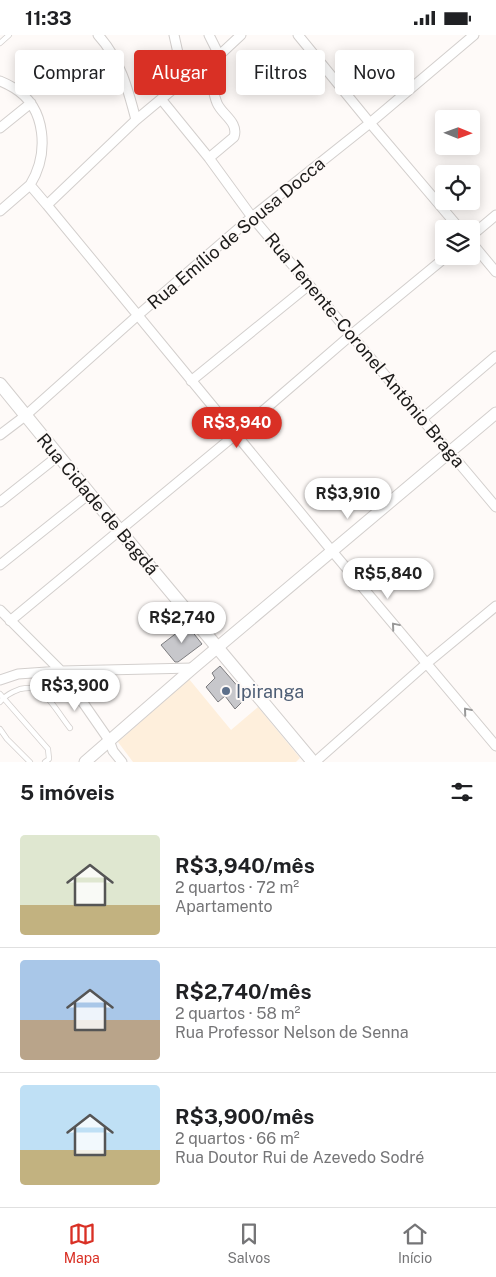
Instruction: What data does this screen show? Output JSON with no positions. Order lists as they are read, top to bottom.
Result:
{
  "streets": {
    "main road": ["Rua Cidade de Bagdá"],
    "street": ["Rua Emílio de Sousa Docca", "Rua Tenente-Coronel Antônio Braga"]
  },
  "crossings": [
    ["Rua Emílio de Sousa Docca", "Rua Tenente-Coronel Antônio Braga"],
    ["Rua Emílio de Sousa Docca", "Rua Cidade de Bagdá"]
  ],
  "places": ["Ipiranga"],
  "north": "right",
  "page": {
    "status": "11:33",
    "chip": [
      "Comprar",
      "Alugar",
      "Filtros",
      "Novo"
    ],
    "price": [
      "R$3,940",
      "R$3,910",
      "R$5,840",
      "R$2,740",
      "R$3,900"
    ],
    "heading": "5 imóveis",
    "list": [
      {
        "name": "R$3,940/mês",
        "note": "2 quartos · 72 m² · Apartamento"
      },
      {
        "name": "R$2,740/mês",
        "note": "2 quartos · 58 m² · Rua Professor Nelson de Senna"
      },
      {
        "name": "R$3,900/mês",
        "note": "2 quartos · 66 m² · Rua Doutor Rui de Azevedo Sodré"
      }
    ],
    "tabs": ["Mapa", "Salvos", "Início"]
  }
}
